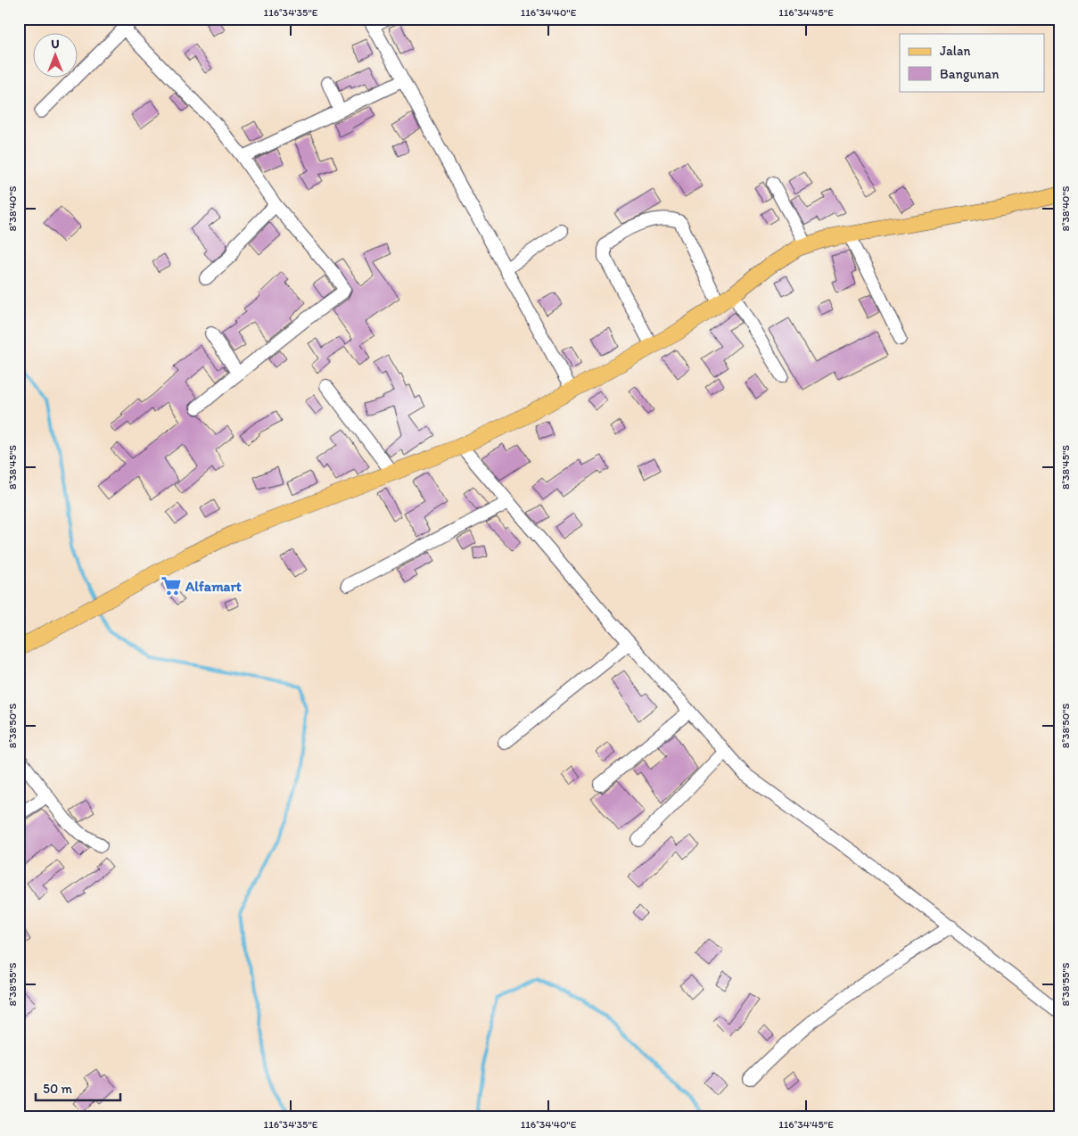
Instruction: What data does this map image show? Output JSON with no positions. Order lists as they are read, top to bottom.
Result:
{
  "places": {
    "supermarket": ["Alfamart"]
  },
  "legend": ["Jalan", "Bangunan"],
  "scale_bar": "50 m",
  "north": "top",
  "coordinates": [
    "116°34'35\"E",
    "116°34'40\"E",
    "116°34'45\"E",
    "8°38'40\"S",
    "8°38'45\"S",
    "8°38'50\"S",
    "8°38'55\"S"
  ]
}
